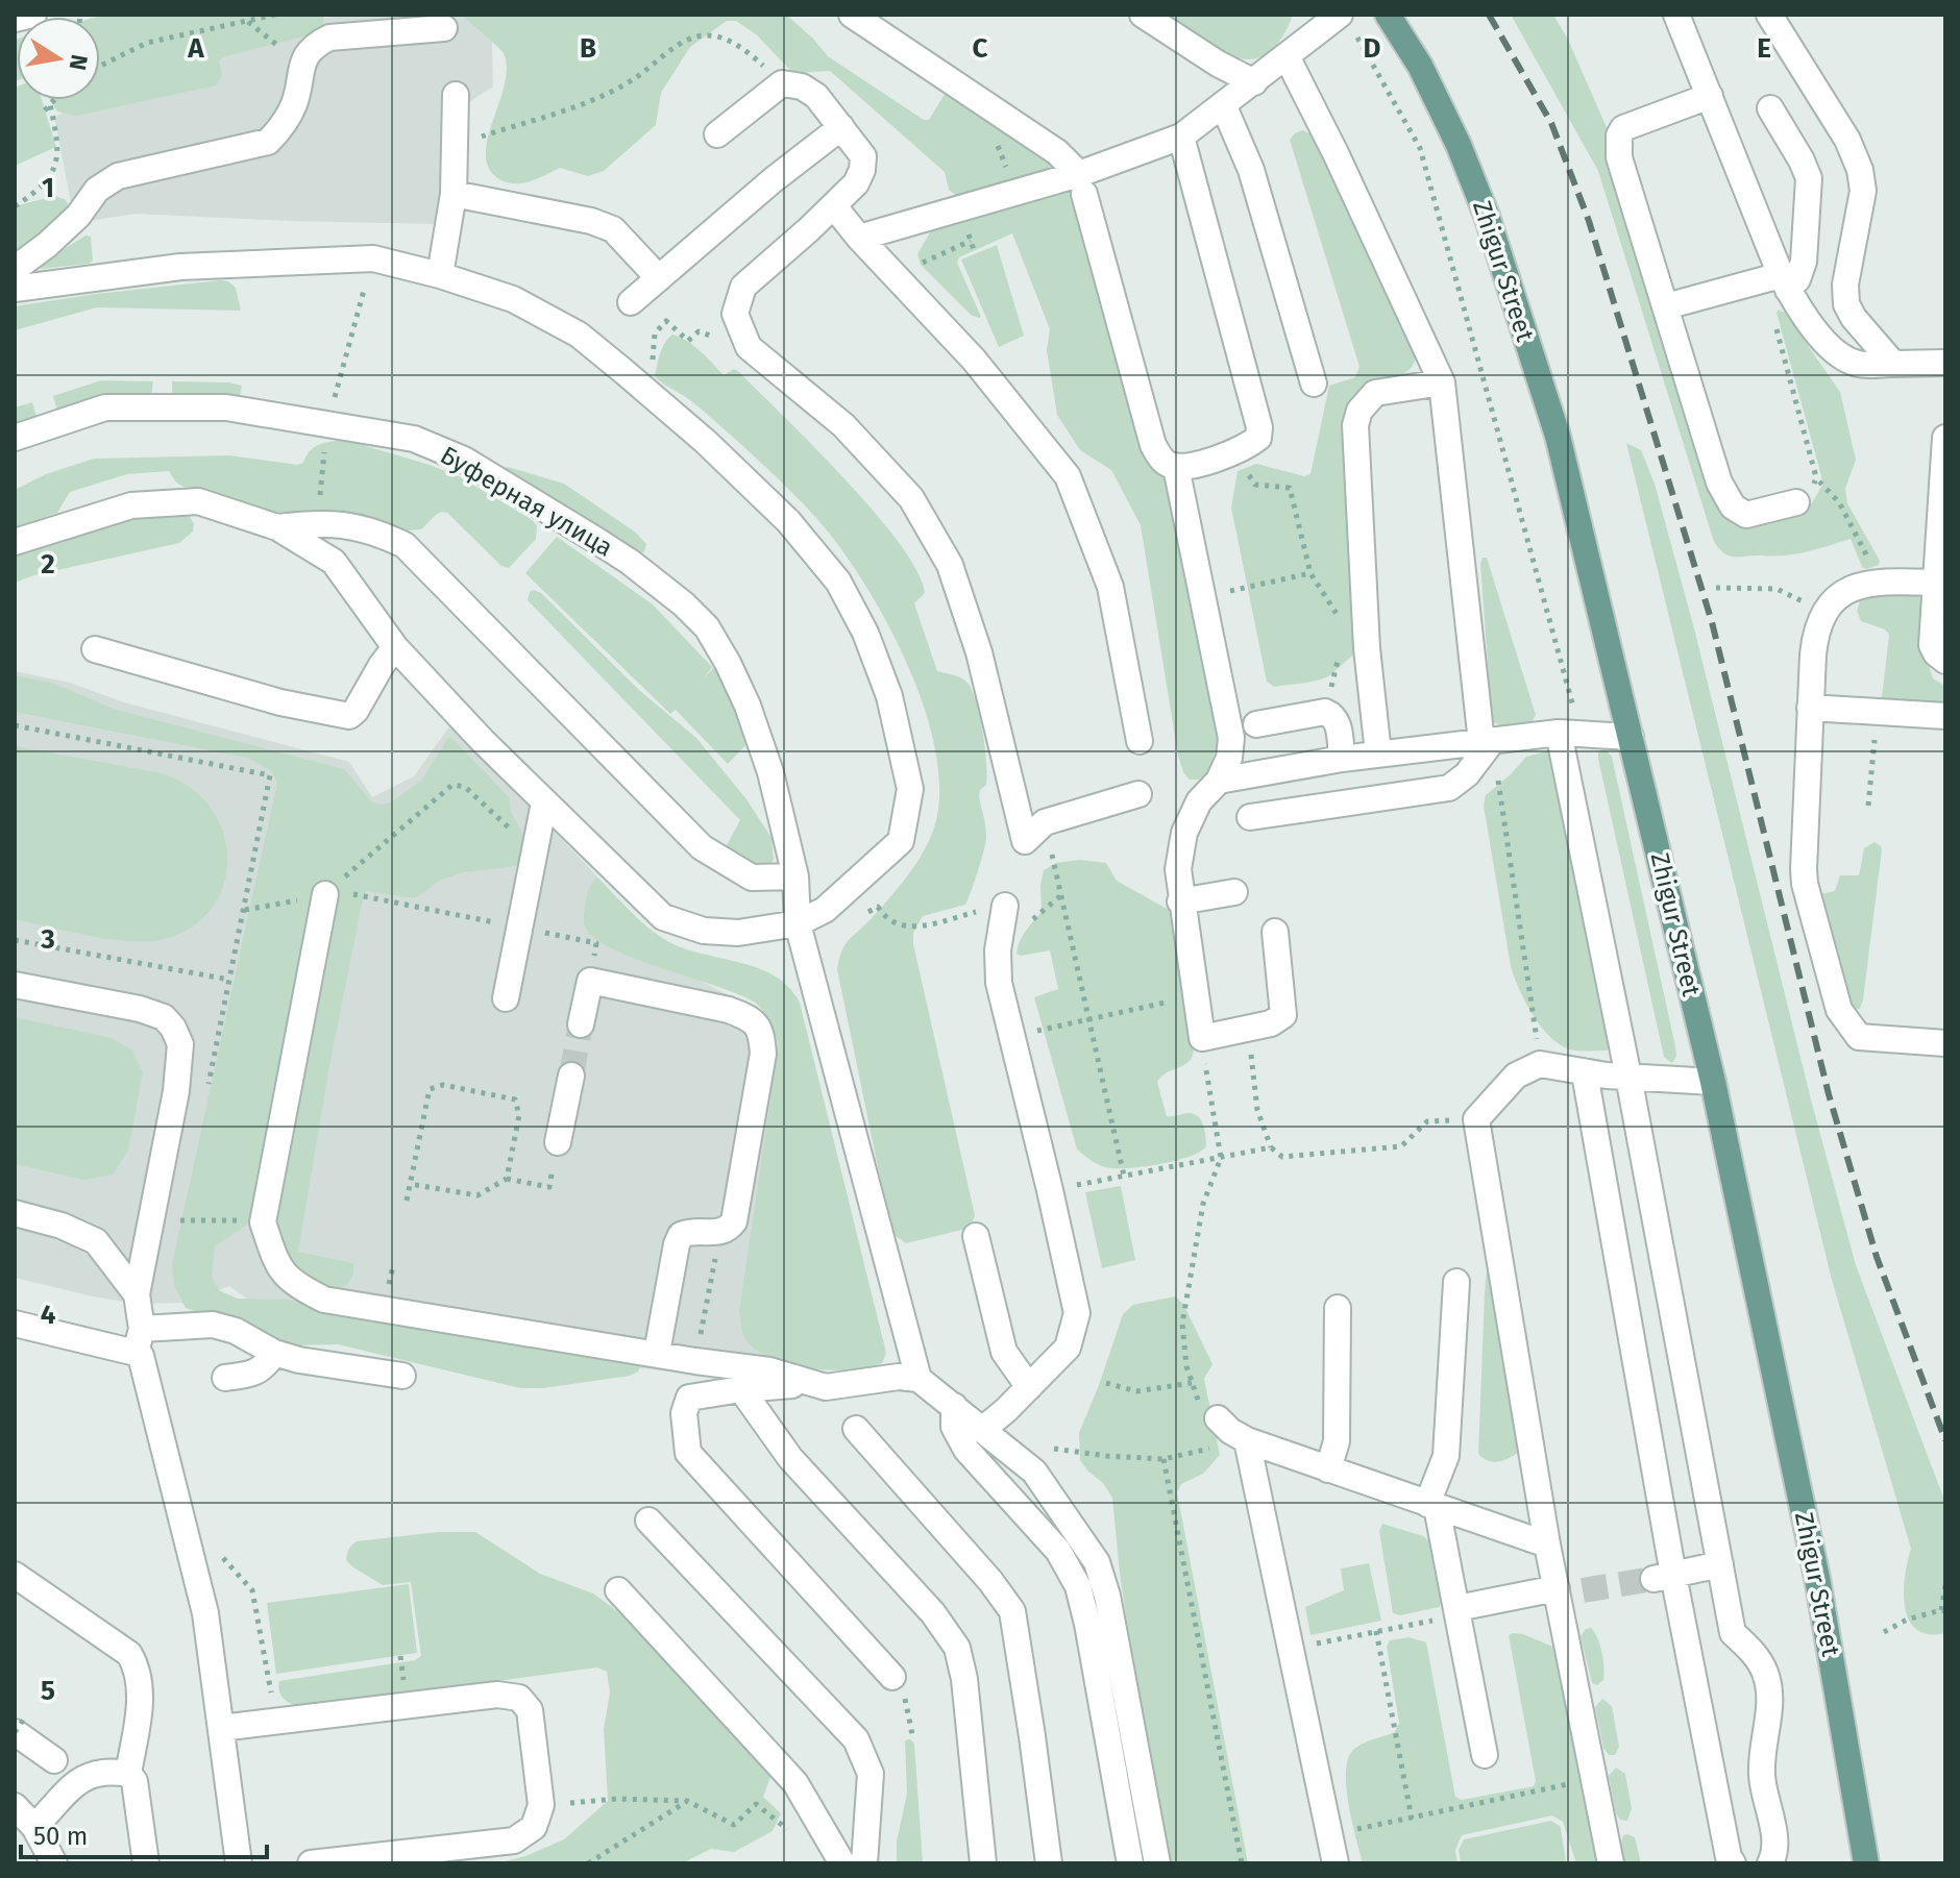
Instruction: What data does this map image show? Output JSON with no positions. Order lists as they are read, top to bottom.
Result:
{
  "streets": {
    "main road": ["Zhigur Street"],
    "lane": ["Буферная улица"]
  },
  "scale_bar": "50 m",
  "north": "right",
  "grid": {
    "columns": [
      "A",
      "B",
      "C",
      "D",
      "E"
    ],
    "rows": [
      "1",
      "2",
      "3",
      "4",
      "5"
    ]
  }
}
